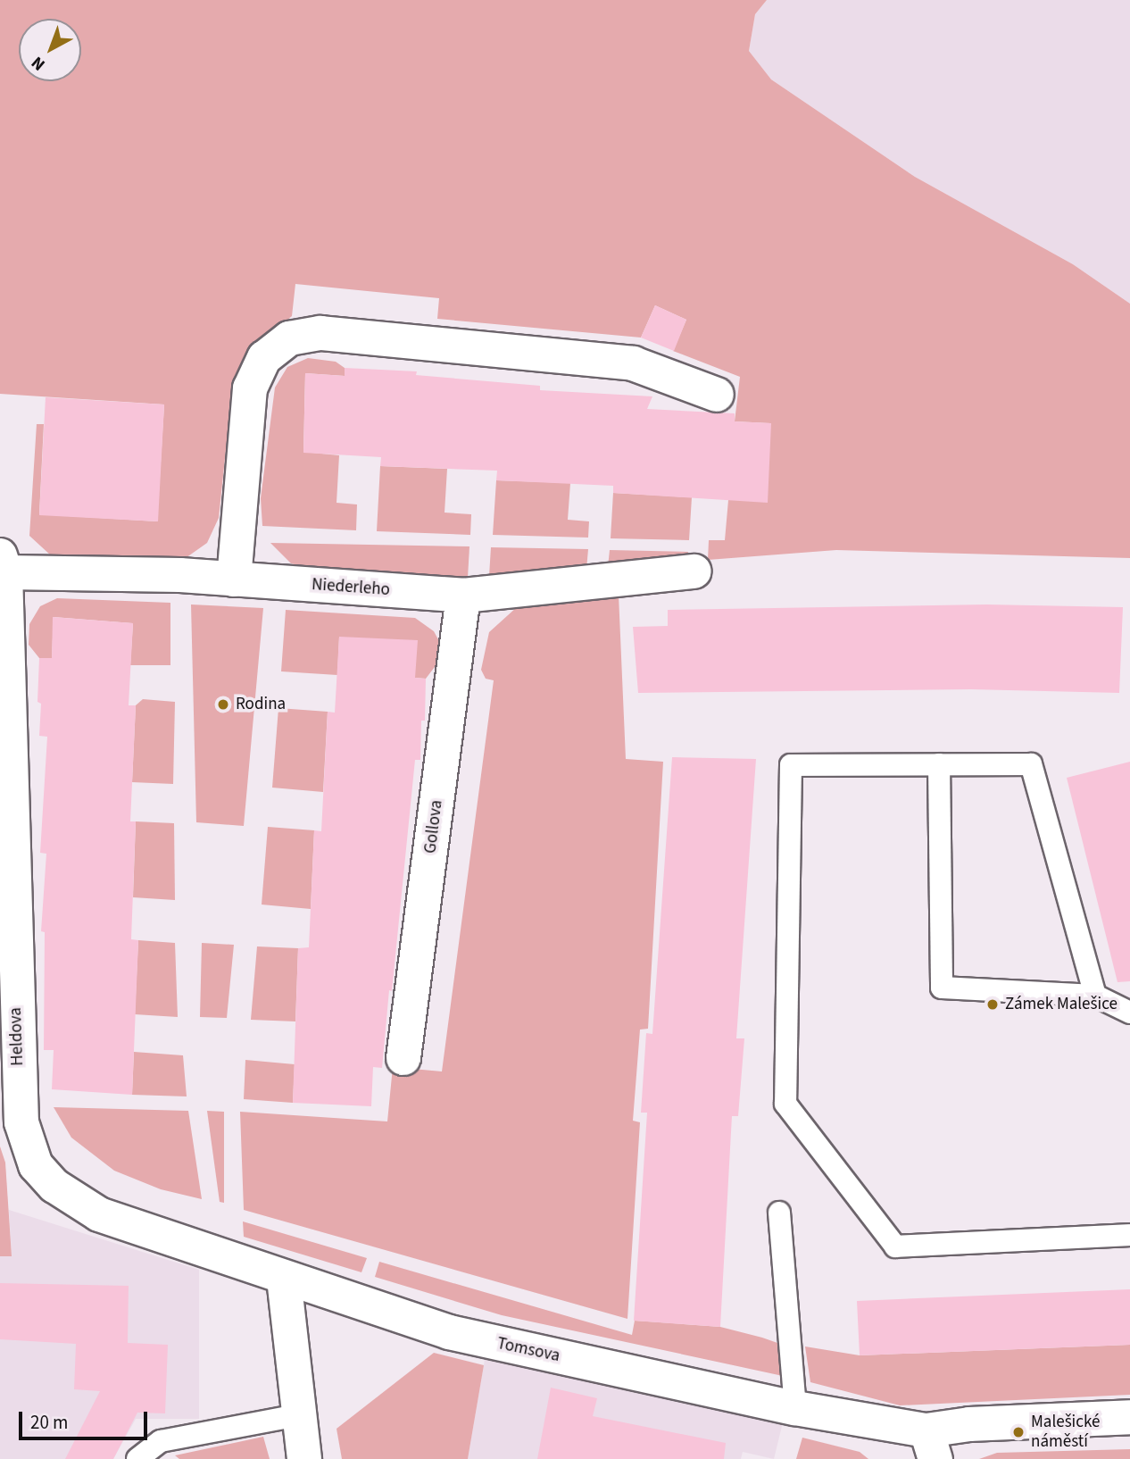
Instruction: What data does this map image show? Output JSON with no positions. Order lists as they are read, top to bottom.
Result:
{
  "streets": {
    "street": [
      "Niederleho",
      "Gollova",
      "Heldova",
      "Tomsova"
    ]
  },
  "crossings": [
    ["Niederleho", "Gollova"],
    ["Niederleho", "Heldova"],
    ["Heldova", "Tomsova"]
  ],
  "places": ["Rodina", "Zámek Malešice", "Malešické náměstí"],
  "scale_bar": "20 m",
  "north": "bottom left"
}
